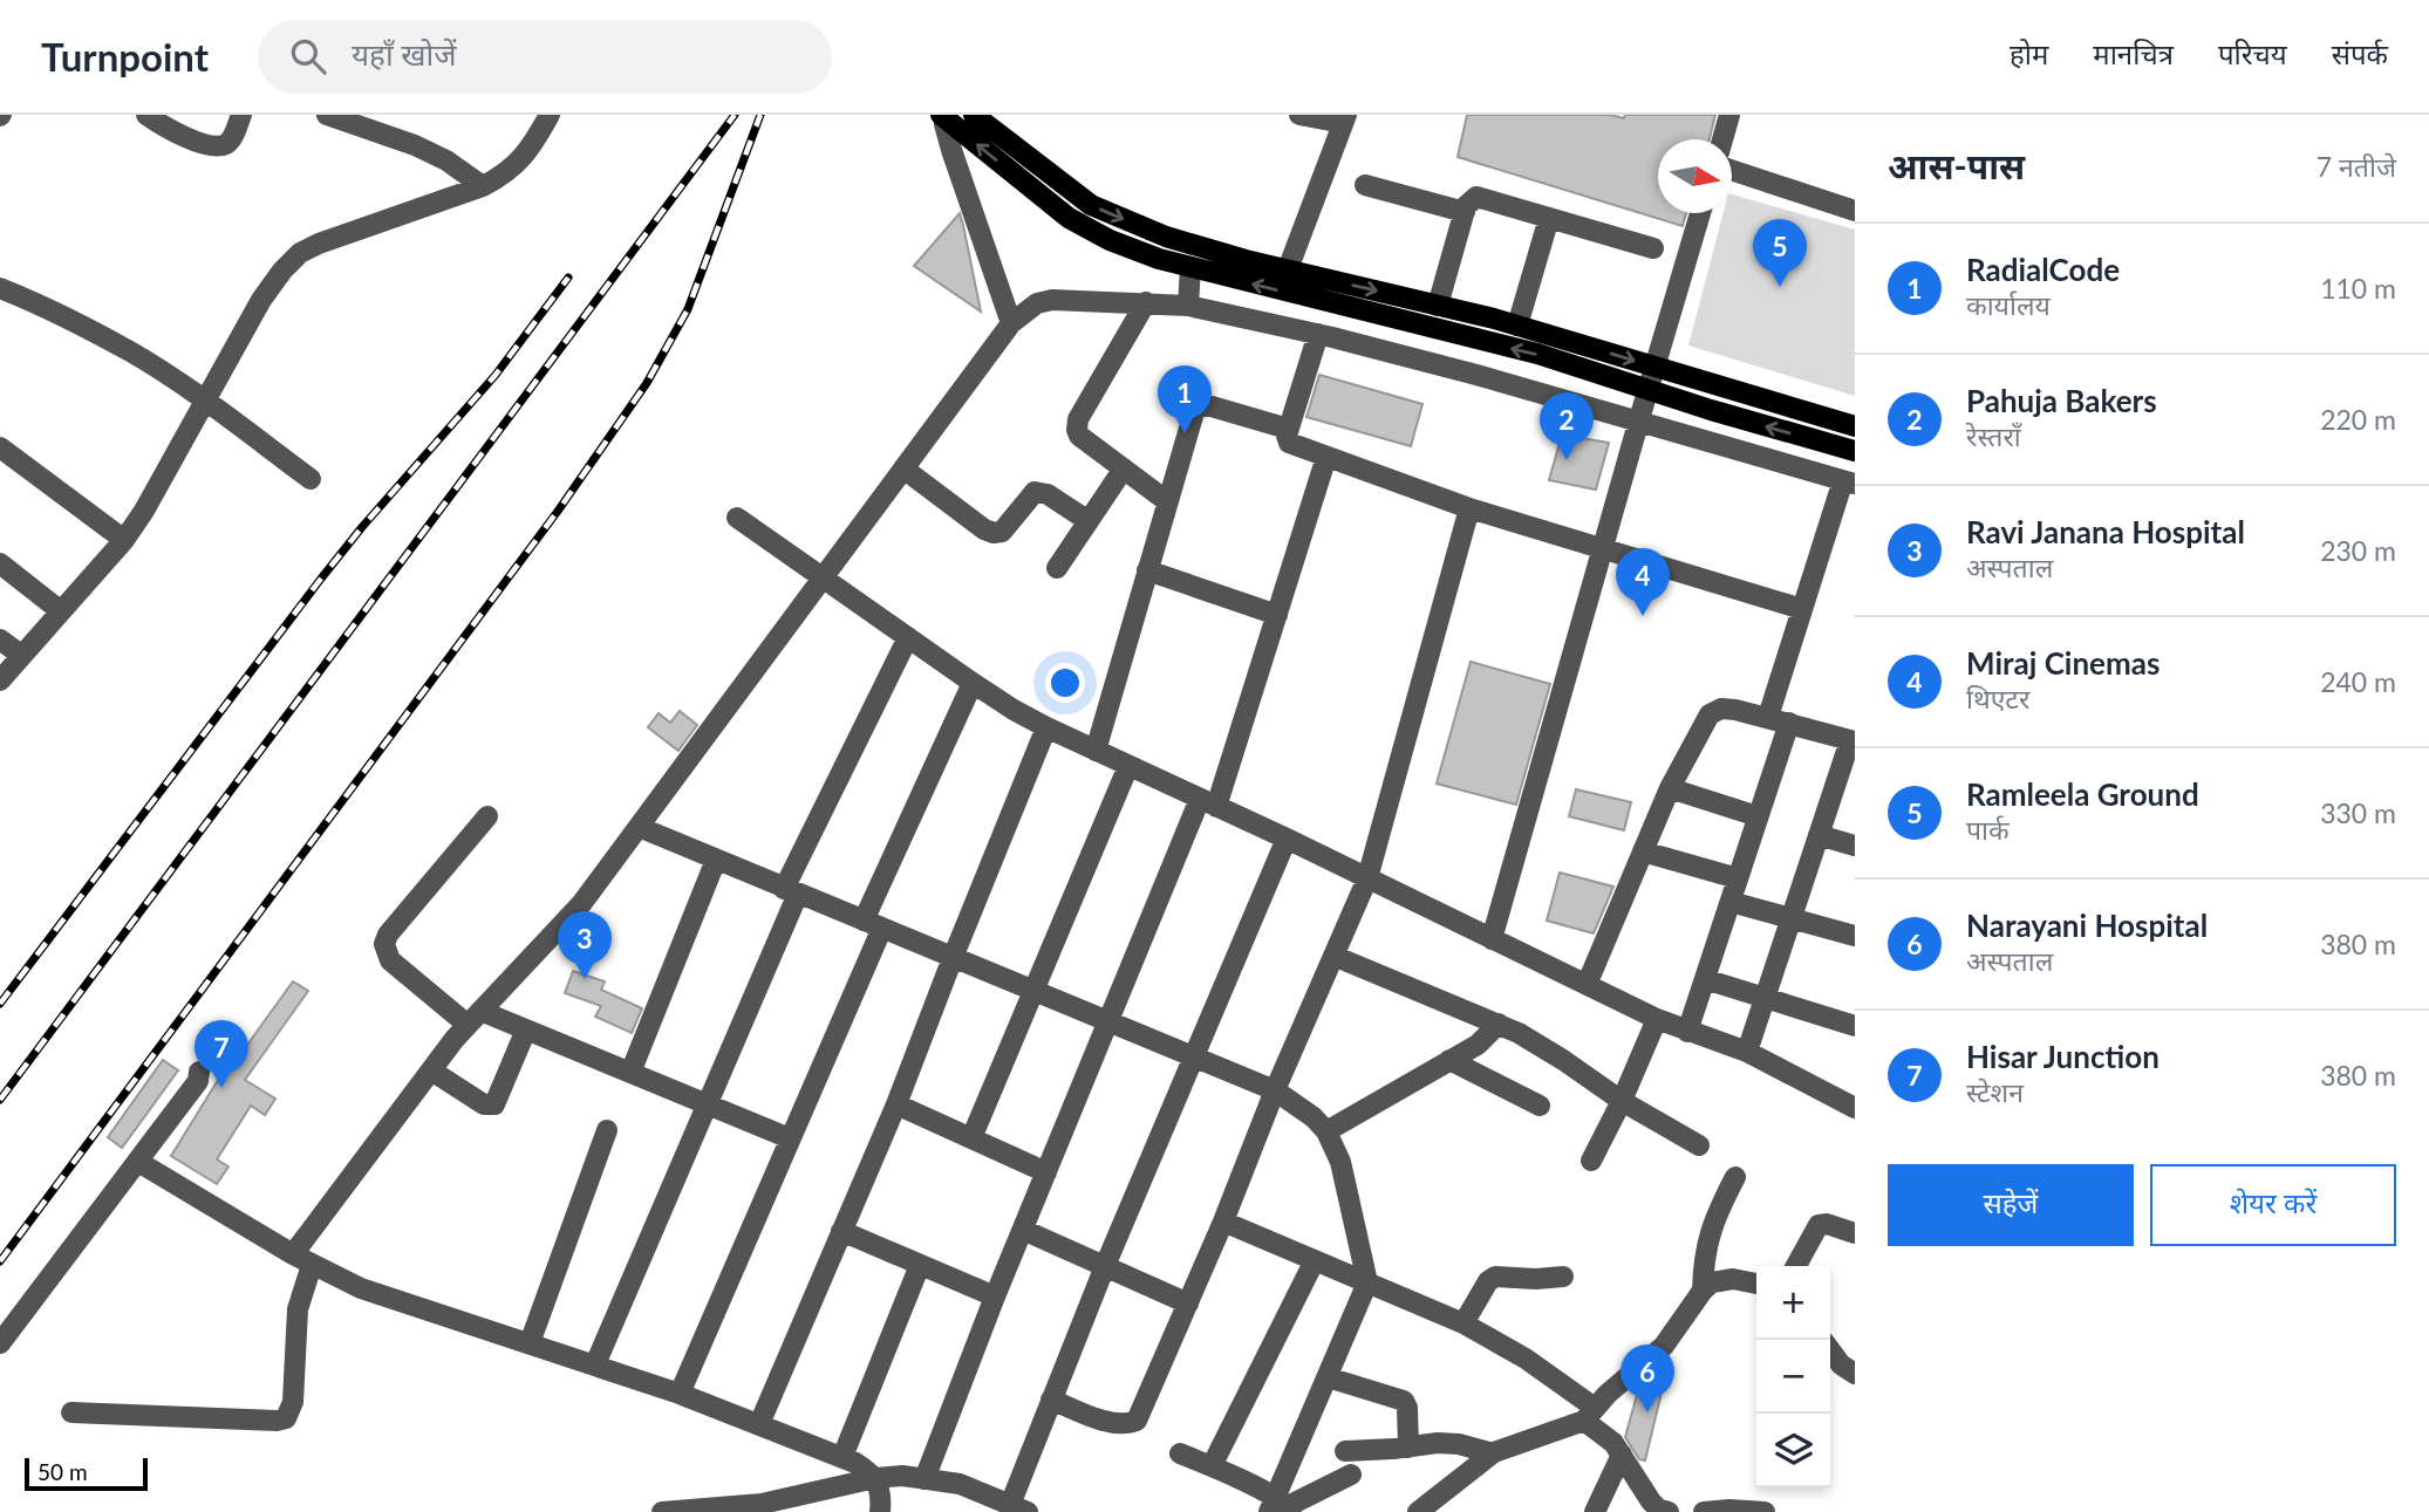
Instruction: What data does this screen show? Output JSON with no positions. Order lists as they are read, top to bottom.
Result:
{
  "scale_bar": "50 m",
  "north": "right",
  "page": {
    "header": "Turnpoint",
    "search": "यहाँ खोजें",
    "nav": [
      "होम",
      "मानचित्र",
      "परिचय",
      "संपर्क"
    ],
    "heading": ["आस-पास", "7 नतीजे"],
    "pins": [
      "5",
      "1",
      "2",
      "4",
      "3",
      "7",
      "6"
    ],
    "list": [
      {
        "mark": "1",
        "name": "RadialCode",
        "note": "कार्यालय",
        "value": "110 m"
      },
      {
        "mark": "2",
        "name": "Pahuja Bakers",
        "note": "रेस्तराँ",
        "value": "220 m"
      },
      {
        "mark": "3",
        "name": "Ravi Janana Hospital",
        "note": "अस्पताल",
        "value": "230 m"
      },
      {
        "mark": "4",
        "name": "Miraj Cinemas",
        "note": "थिएटर",
        "value": "240 m"
      },
      {
        "mark": "5",
        "name": "Ramleela Ground",
        "note": "पार्क",
        "value": "330 m"
      },
      {
        "mark": "6",
        "name": "Narayani Hospital",
        "note": "अस्पताल",
        "value": "380 m"
      },
      {
        "mark": "7",
        "name": "Hisar Junction",
        "note": "स्टेशन",
        "value": "380 m"
      }
    ],
    "buttons": ["सहेजें", "शेयर करें"],
    "map_buttons": ["+", "−"],
    "scale": "50 m"
  }
}
